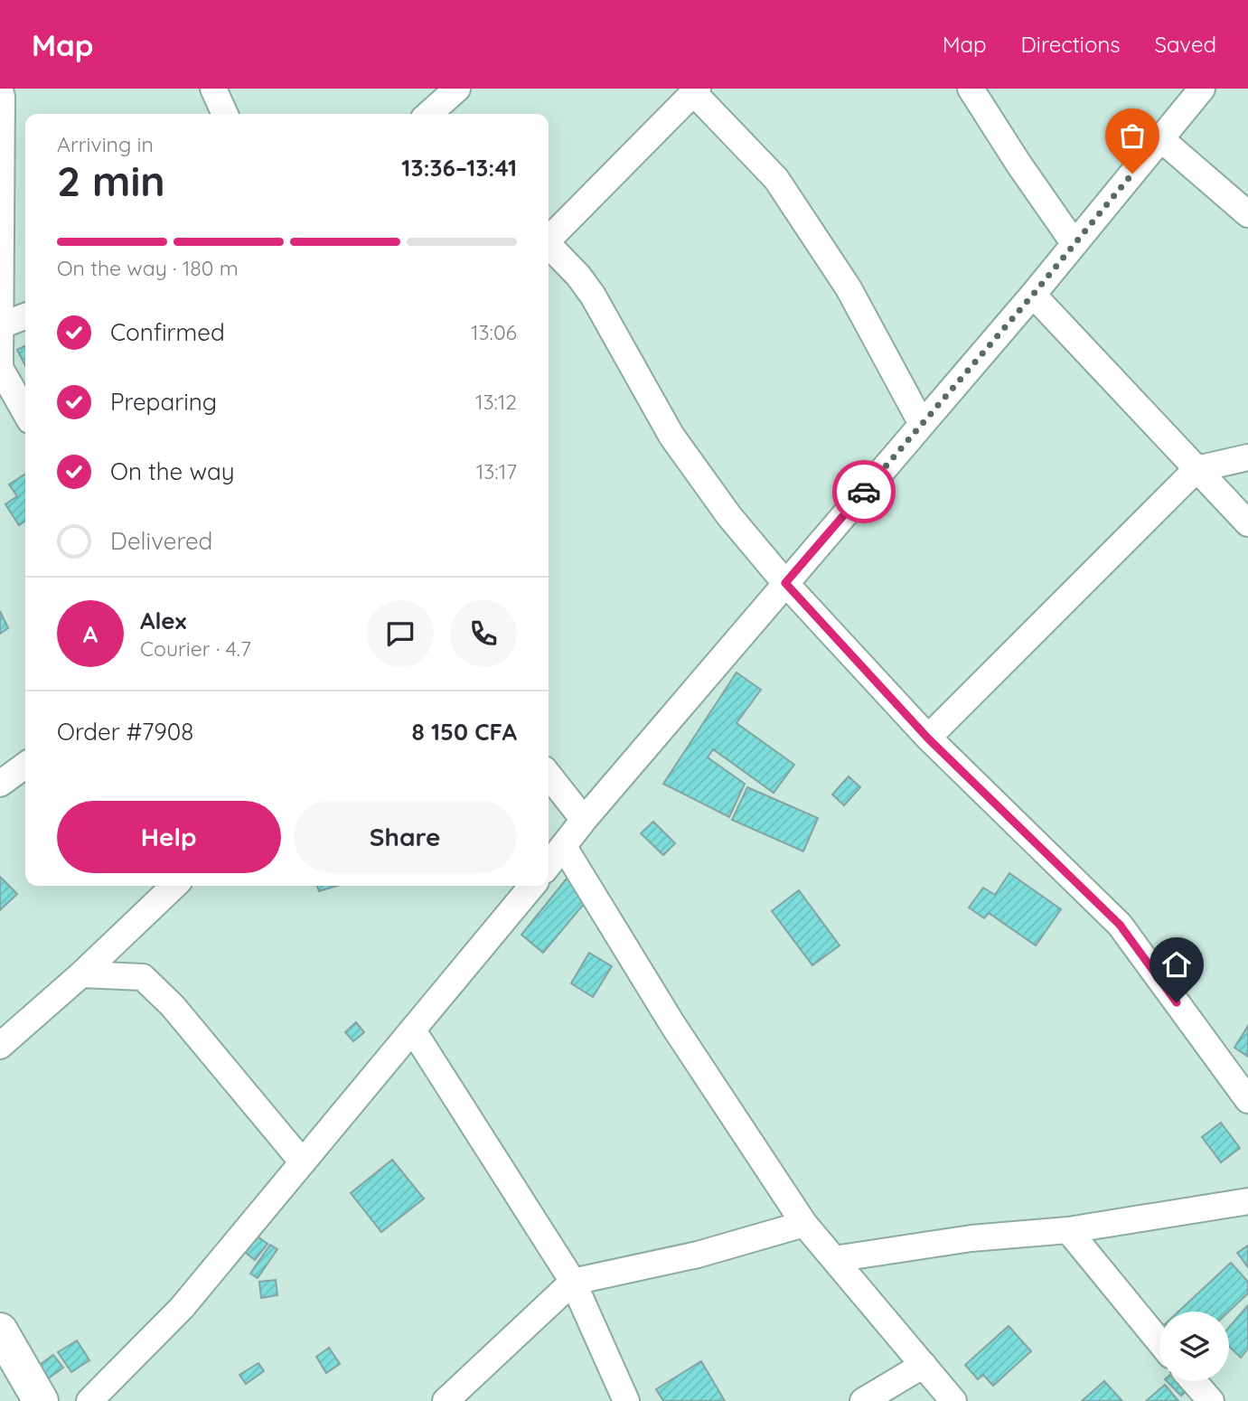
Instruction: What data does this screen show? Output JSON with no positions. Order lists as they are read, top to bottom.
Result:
{
  "page": {
    "header": "Map",
    "nav": ["Map", "Directions", "Saved"],
    "heading": ["2 min", "Arriving in", "13:36–13:41"],
    "panel": [
      "Alex",
      "Courier · 4.7",
      "Order #7908",
      "8 150 CFA"
    ],
    "bar": "On the way · 180 m",
    "list": [
      ["Confirmed", "13:06"],
      ["Preparing", "13:12"],
      ["On the way", "13:17"],
      "Delivered"
    ],
    "round": "A",
    "buttons": ["Help", "Share"]
  }
}
